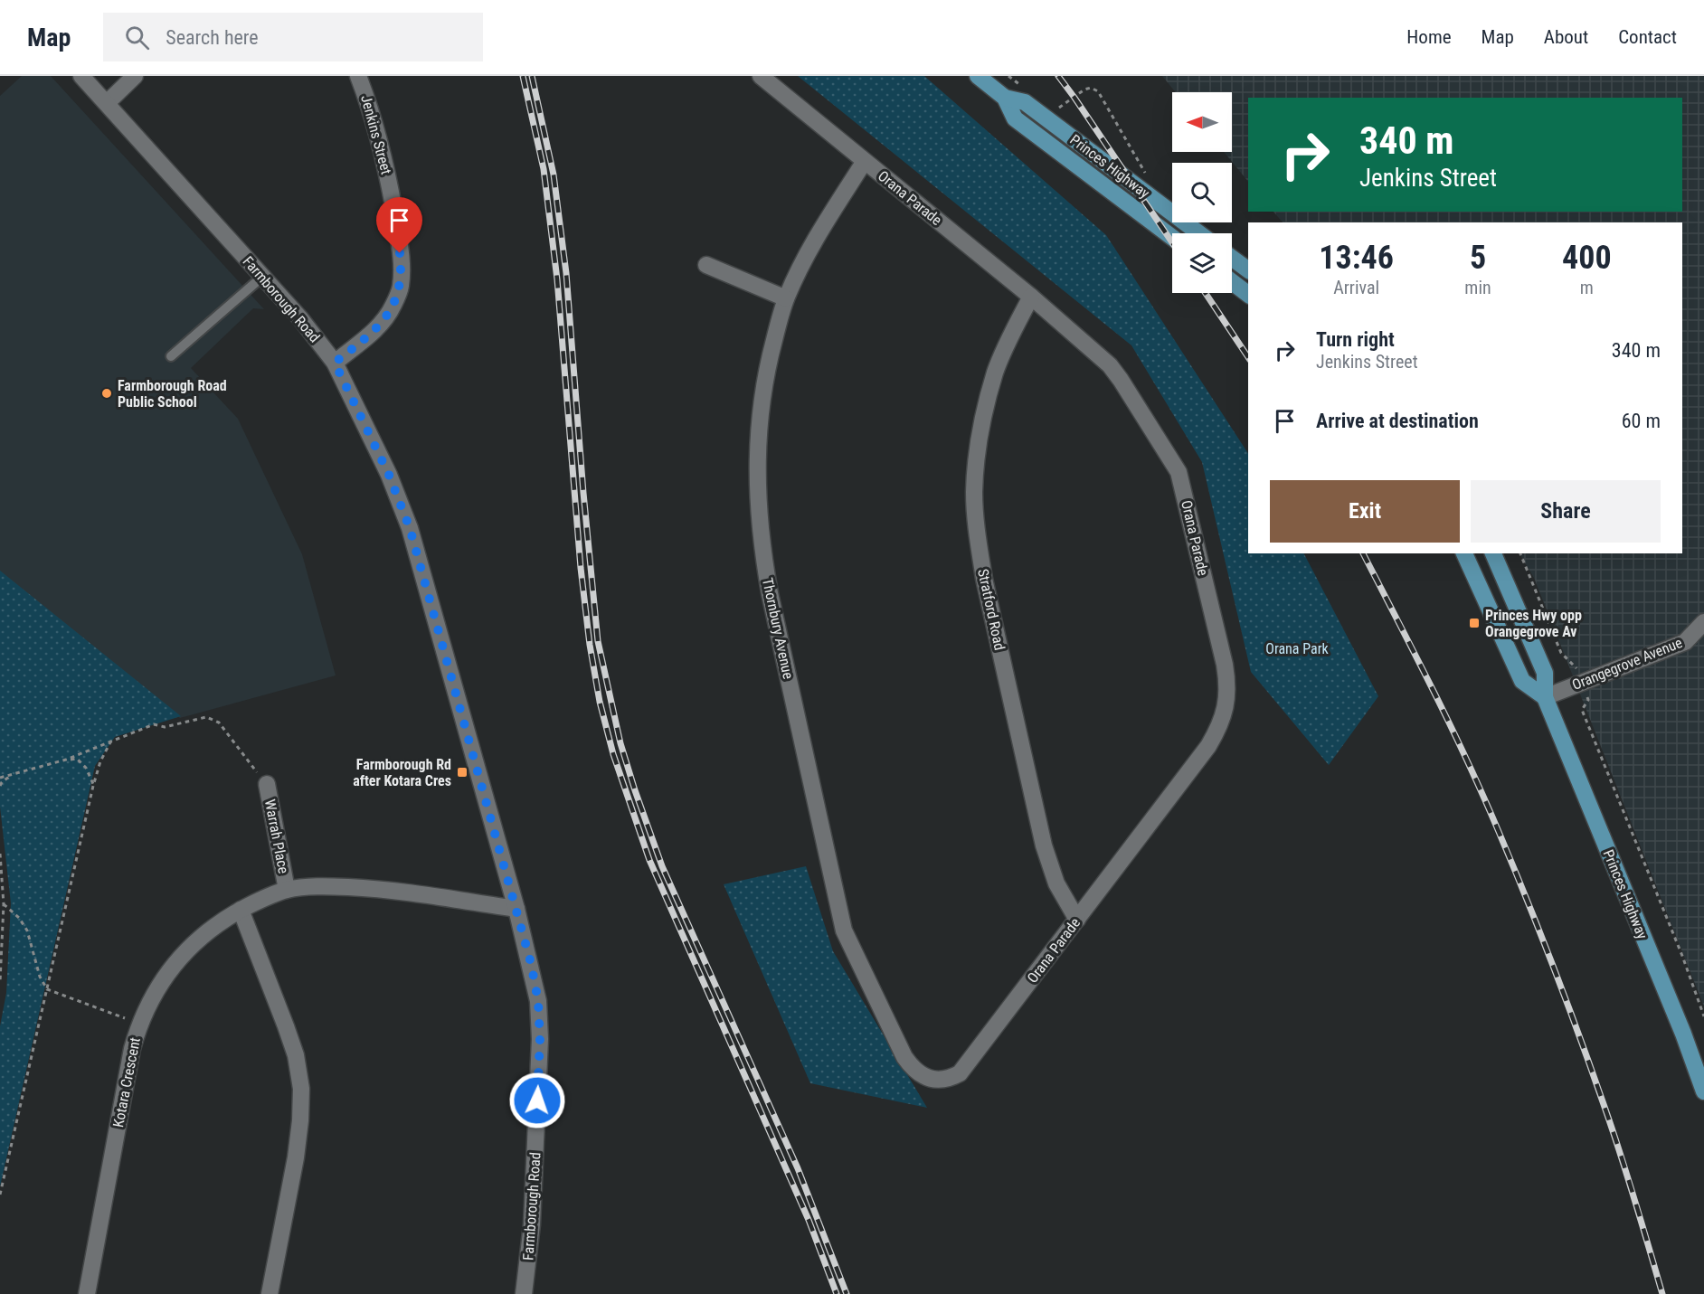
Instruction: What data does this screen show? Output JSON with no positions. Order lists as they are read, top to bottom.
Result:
{
  "streets": {
    "main road": ["Princes Highway"],
    "street": [
      "Jenkins Street",
      "Orana Parade",
      "Farmborough Road",
      "Stratford Road",
      "Thornbury Avenue",
      "Orangegrove Avenue",
      "Warrah Place",
      "Kotara Crescent"
    ]
  },
  "crossings": [
    ["Jenkins Street", "Farmborough Road"],
    ["Princes Highway", "Orangegrove Avenue"],
    ["Orana Parade", "Stratford Road"],
    ["Orana Parade", "Thornbury Avenue"],
    ["Farmborough Road", "Kotara Crescent"],
    ["Warrah Place", "Kotara Crescent"]
  ],
  "parks": ["Orana Park"],
  "places": {
    "other": ["Farmborough Road Public School"],
    "transit": ["Princes Hwy opp Orangegrove Av", "Farmborough Rd after Kotara Cres"]
  },
  "north": "left",
  "page": {
    "header": "Map",
    "search": "Search here",
    "nav": [
      "Home",
      "Map",
      "About",
      "Contact"
    ],
    "turn": ["340 m", "Jenkins Street"],
    "eta": [
      "13:46",
      "Arrival",
      "5",
      "min",
      "400",
      "m"
    ],
    "list": [
      {
        "name": "Turn right",
        "note": "Jenkins Street",
        "value": "340 m"
      },
      {
        "name": "Arrive at destination",
        "value": "60 m"
      }
    ],
    "buttons": ["Exit", "Share"]
  }
}
